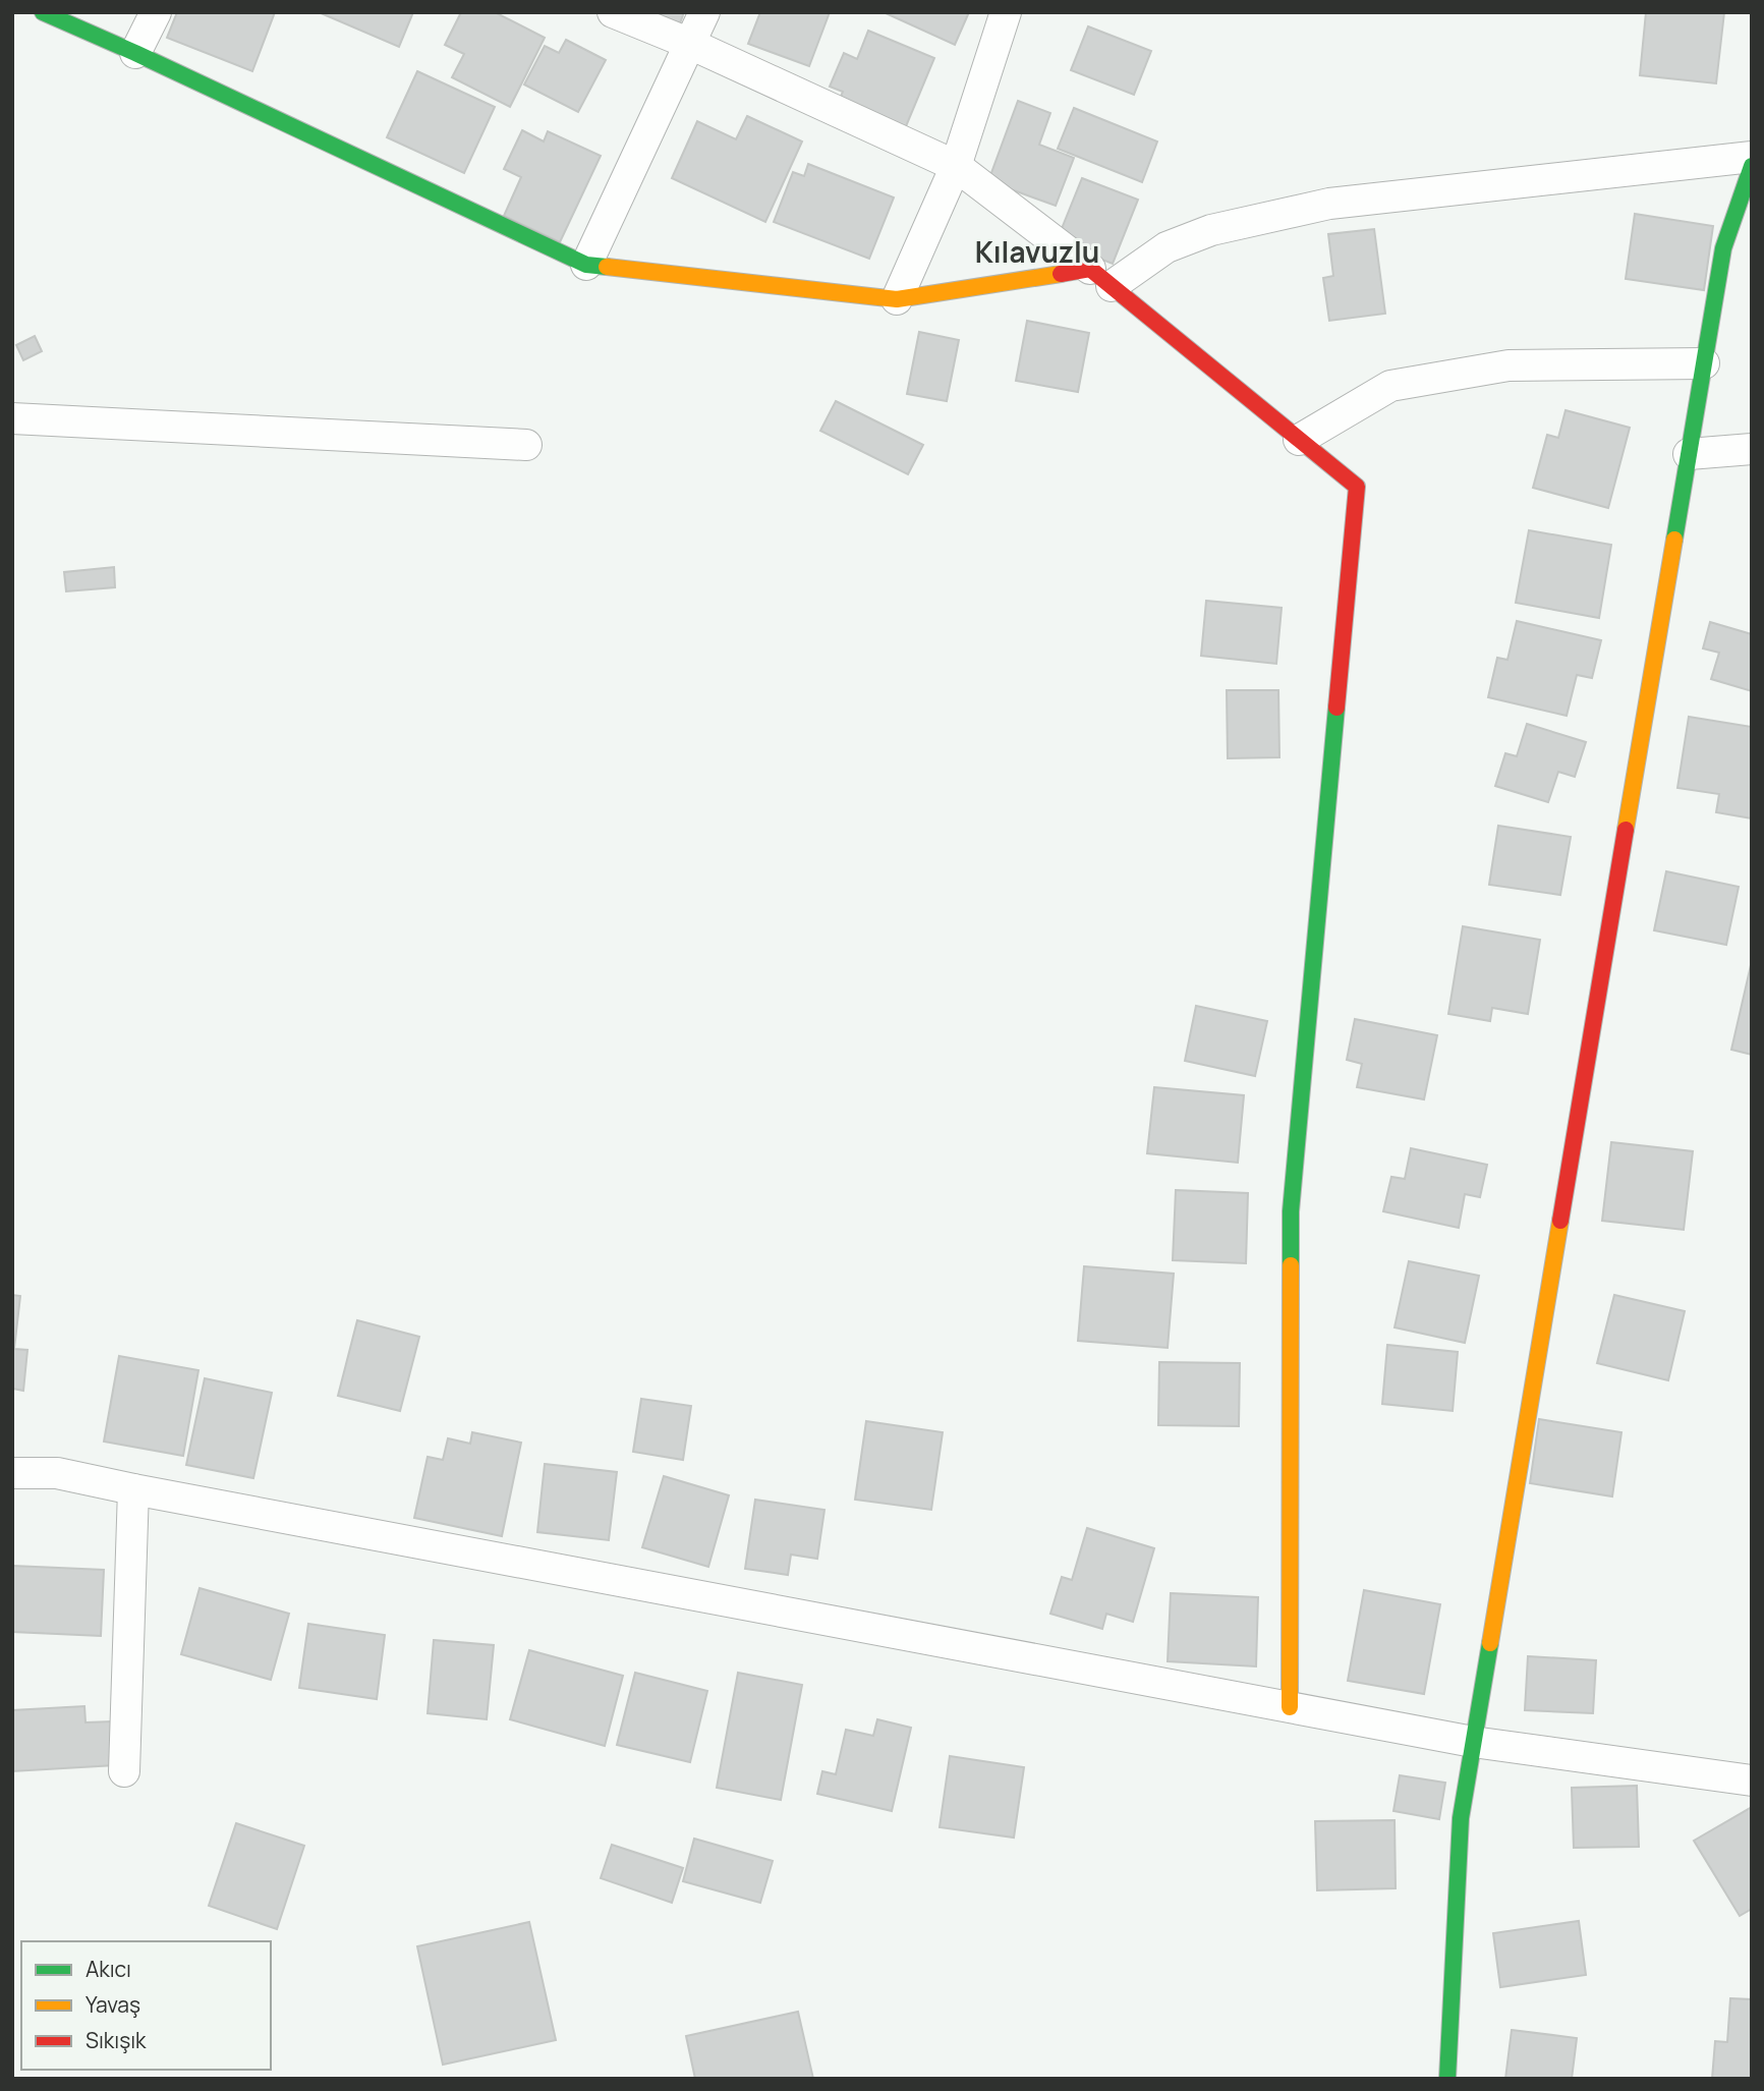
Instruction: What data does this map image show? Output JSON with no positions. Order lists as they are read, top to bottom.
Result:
{
  "districts": ["Kılavuzlu"],
  "legend": ["Akıcı", "Yavaş", "Sıkışık"]
}
